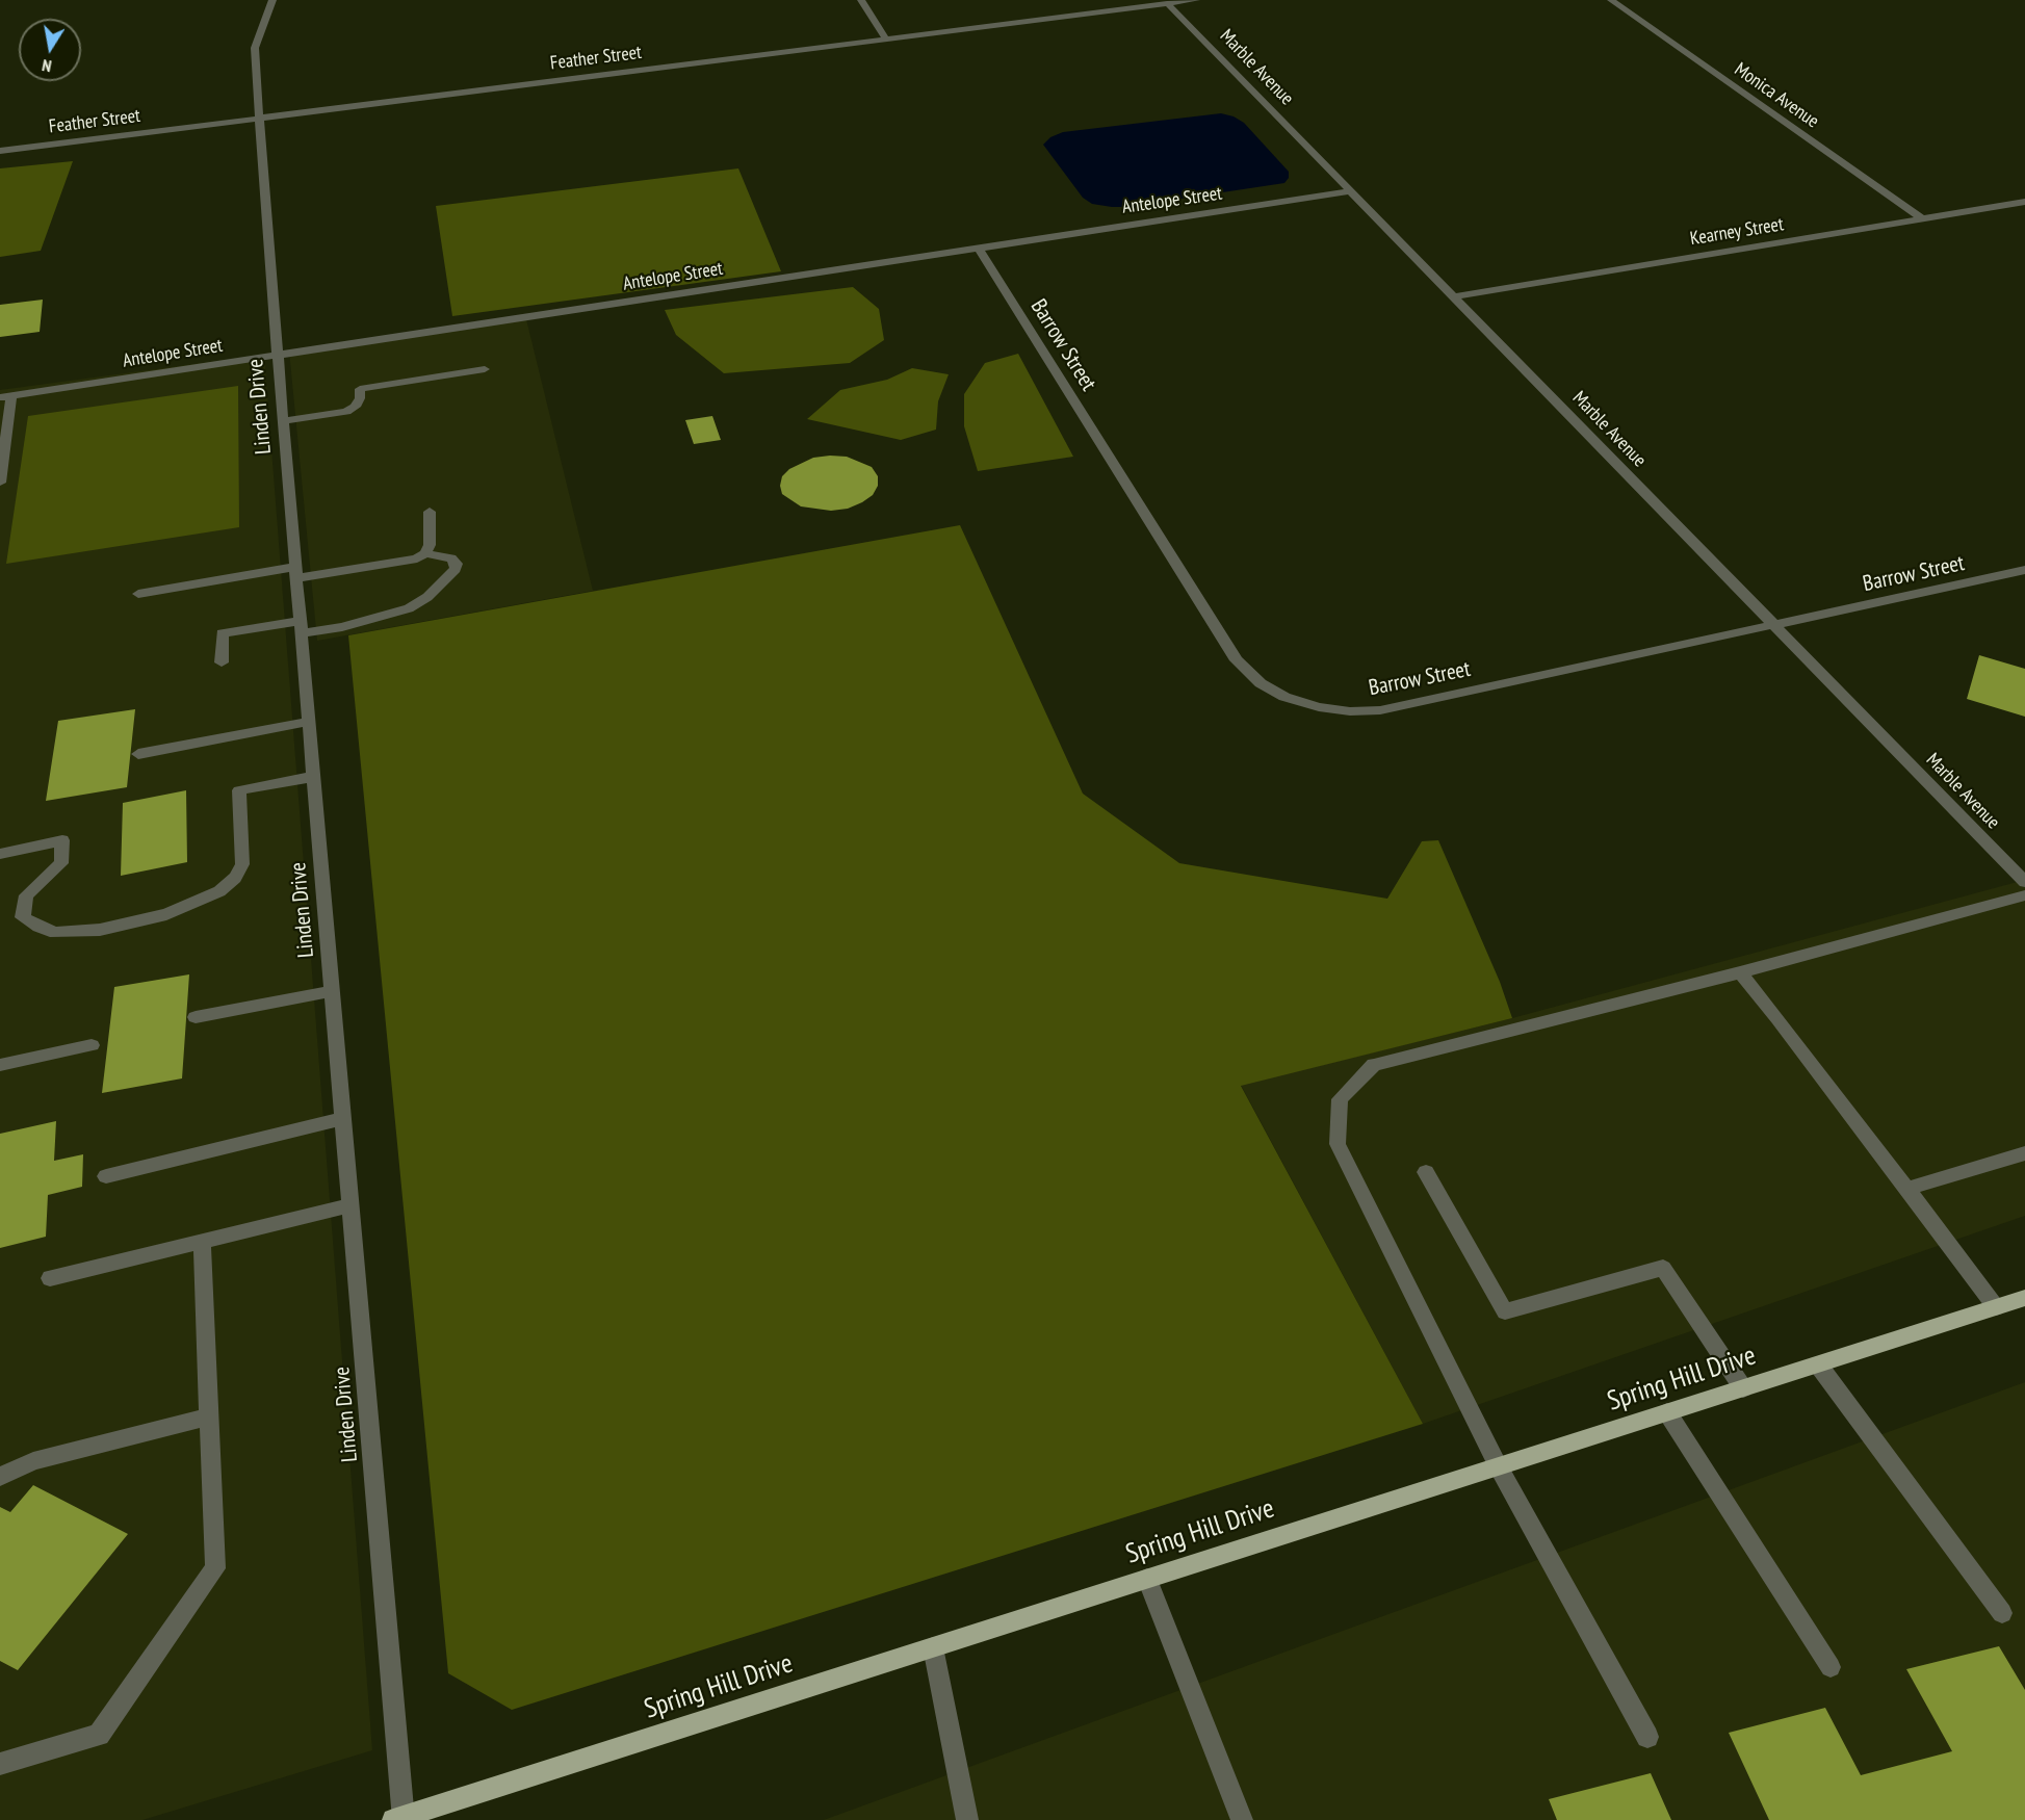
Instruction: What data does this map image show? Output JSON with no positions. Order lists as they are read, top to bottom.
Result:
{
  "streets": {
    "main road": ["Spring Hill Drive"],
    "street": [
      "Feather Street",
      "Marble Avenue",
      "Monica Avenue",
      "Antelope Street",
      "Kearney Street",
      "Barrow Street",
      "Linden Drive"
    ]
  },
  "crossings": [
    ["Feather Street", "Marble Avenue"],
    ["Feather Street", "Linden Drive"],
    ["Marble Avenue", "Antelope Street"],
    ["Marble Avenue", "Kearney Street"],
    ["Marble Avenue", "Barrow Street"],
    ["Monica Avenue", "Kearney Street"],
    ["Antelope Street", "Barrow Street"],
    ["Antelope Street", "Linden Drive"],
    ["Linden Drive", "Spring Hill Drive"]
  ],
  "north": "bottom"
}
